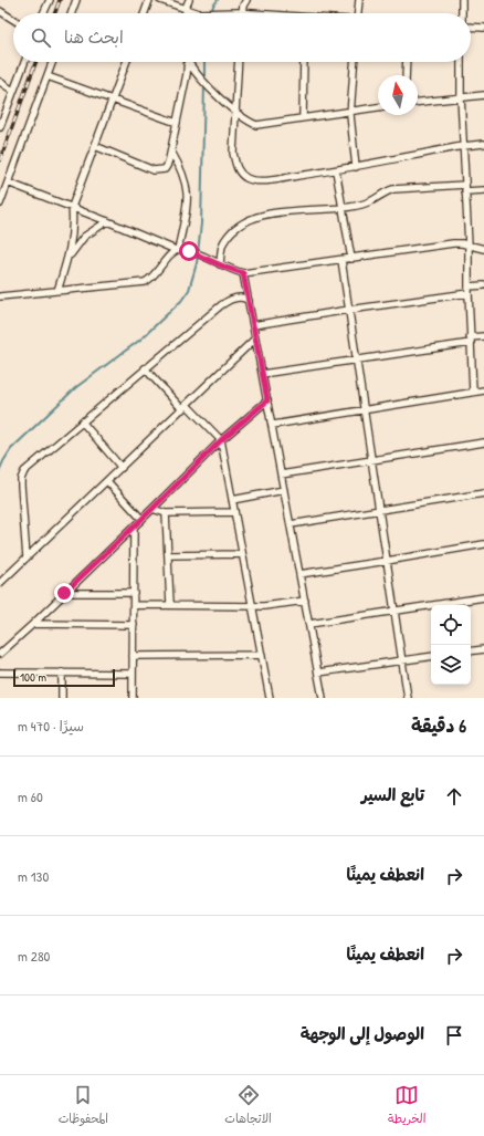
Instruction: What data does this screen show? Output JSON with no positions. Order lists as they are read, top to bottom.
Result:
{
  "scale_bar": "100 m",
  "north": "top",
  "page": {
    "search": "ابحث هنا",
    "scale": "100 m",
    "heading": ["6 دقيقة", "سيرًا · 470 m"],
    "list": [
      ["تابع السير", "60 m"],
      ["انعطف يمينًا", "130 m"],
      ["انعطف يمينًا", "280 m"],
      "الوصول إلى الوجهة"
    ],
    "nav": ["الخريطة", "الاتجاهات", "المحفوظات"]
  }
}
